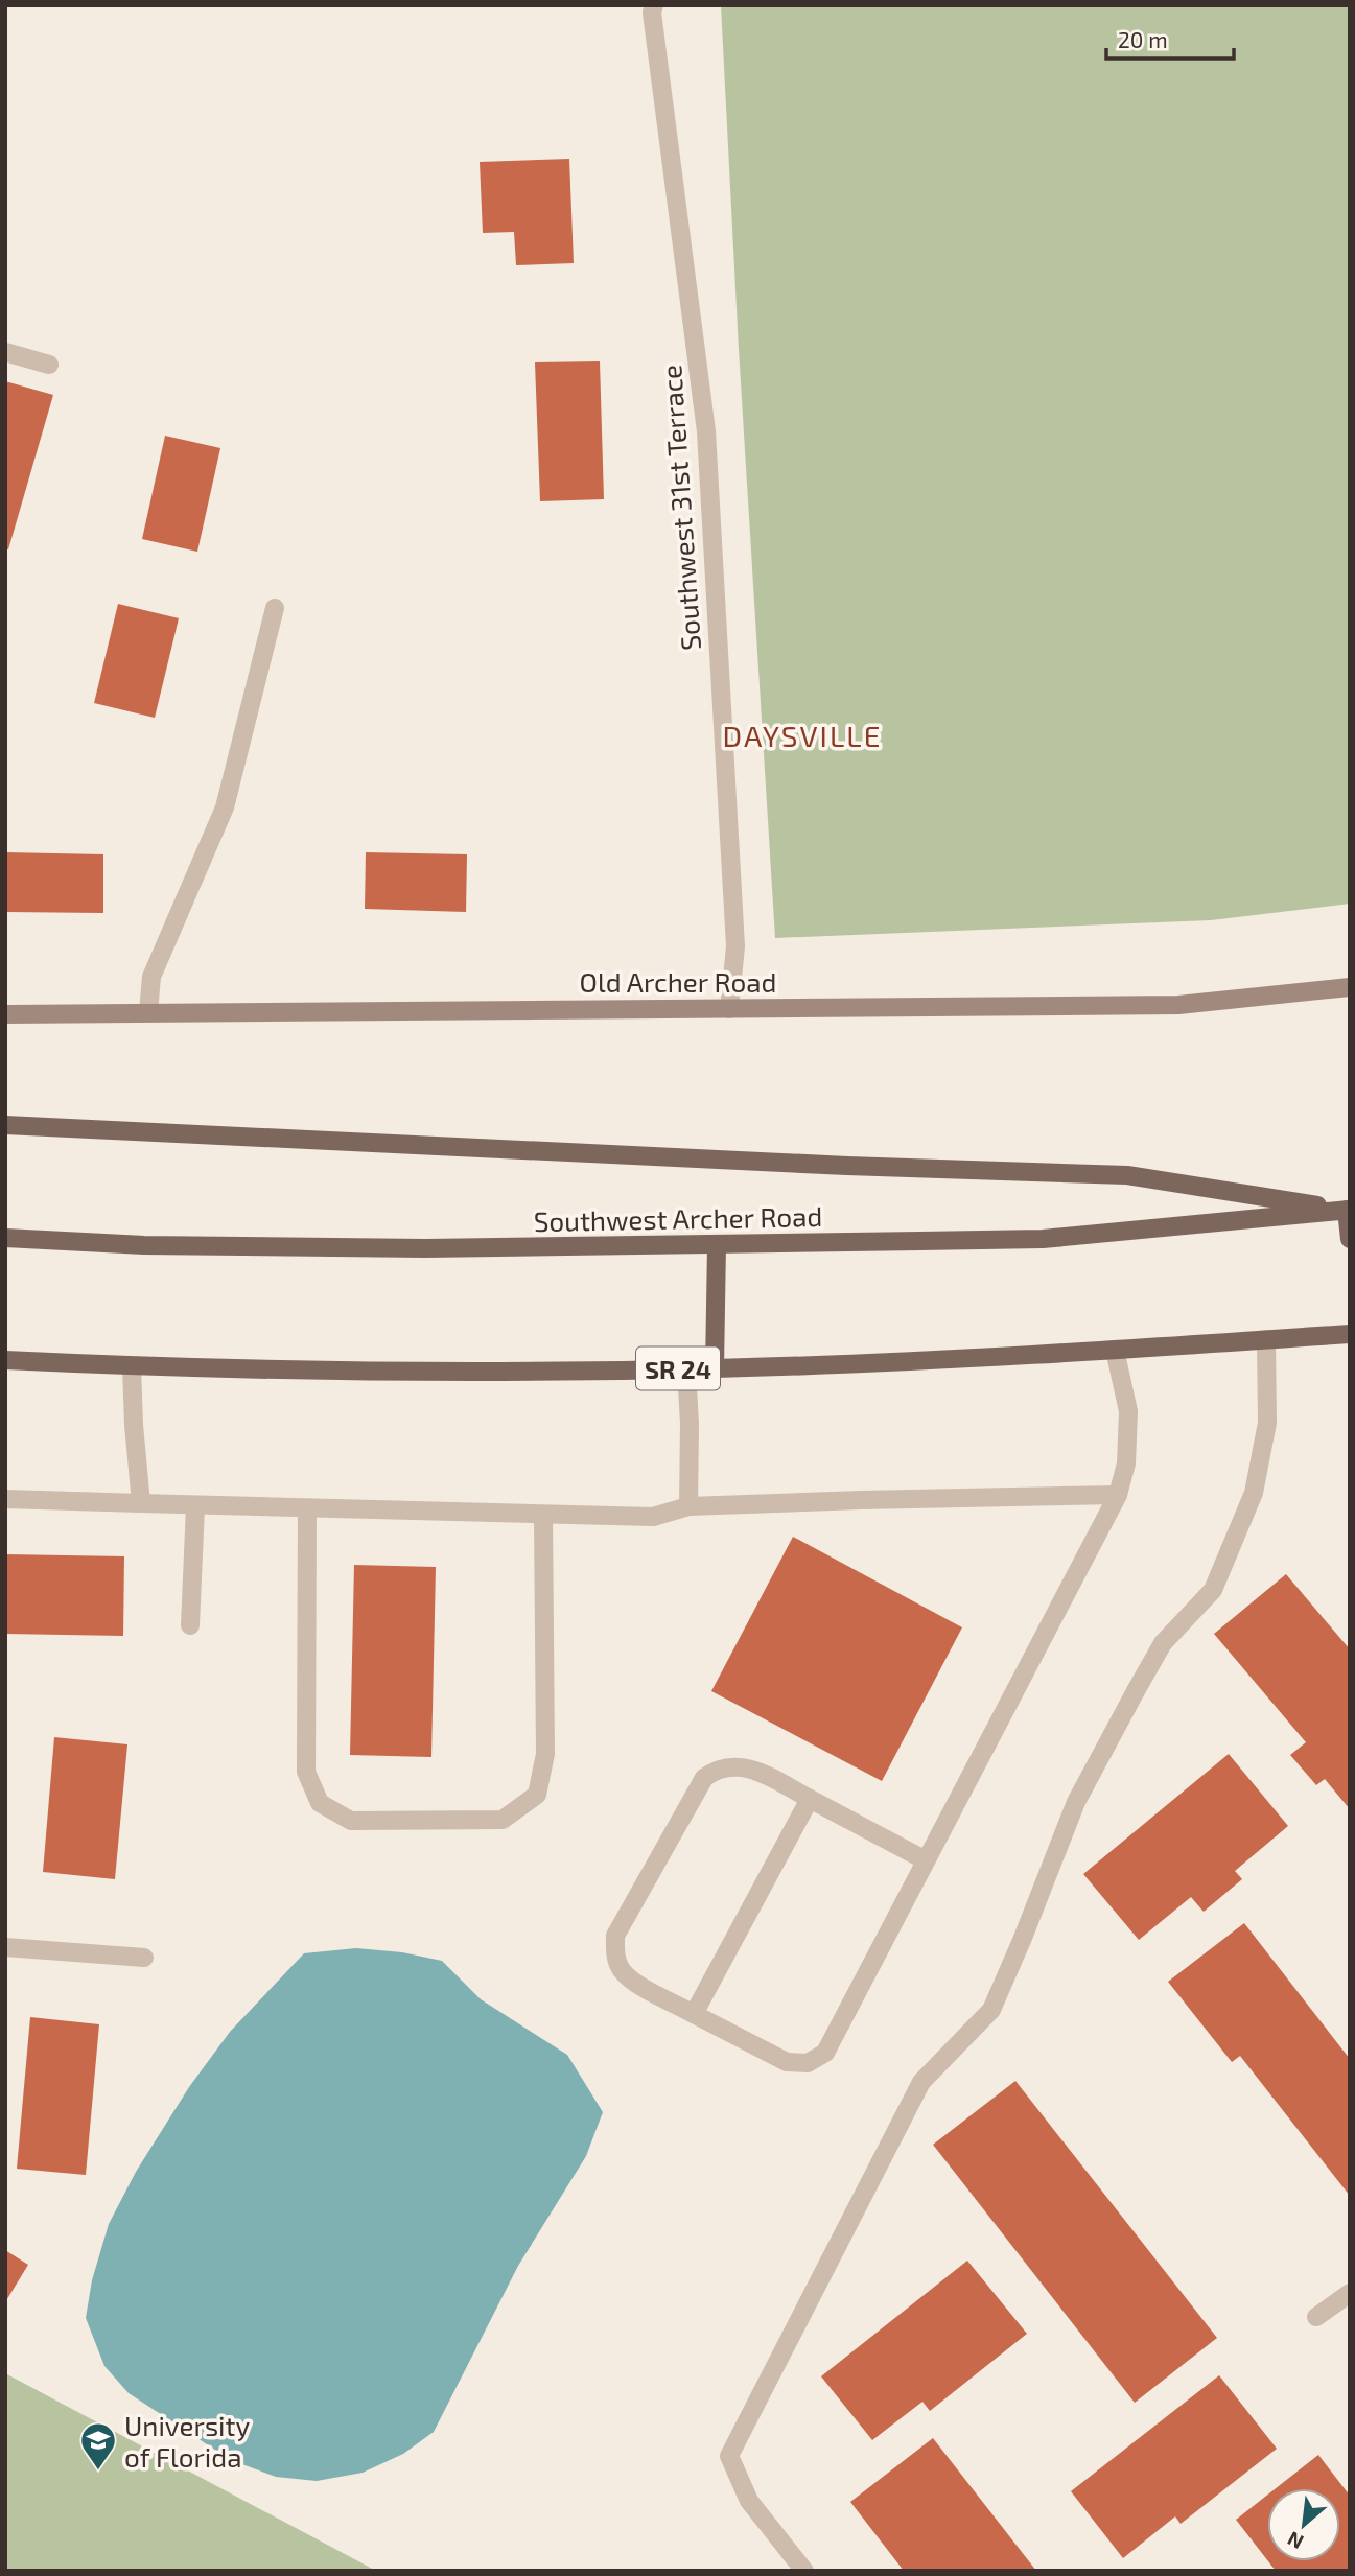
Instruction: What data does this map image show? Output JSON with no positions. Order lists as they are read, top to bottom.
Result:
{
  "streets": {
    "main road": ["Southwest Archer Road", "SR 24"],
    "street": ["Southwest 31st Terrace", "Old Archer Road"]
  },
  "crossings": [
    ["Southwest 31st Terrace", "Old Archer Road"]
  ],
  "districts": ["DAYSVILLE"],
  "places": {
    "school or university": ["University of Florida"]
  },
  "scale_bar": "20 m",
  "north": "bottom left"
}
